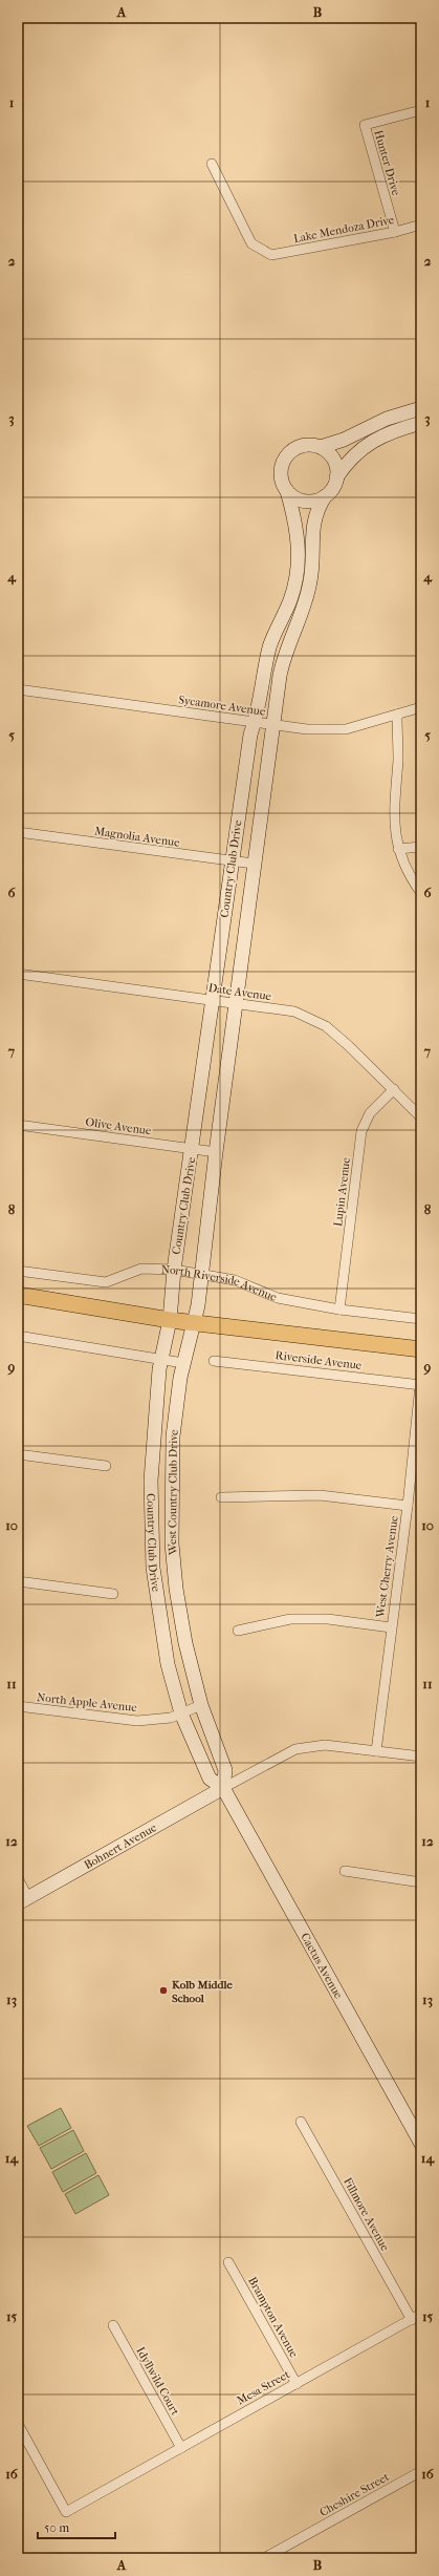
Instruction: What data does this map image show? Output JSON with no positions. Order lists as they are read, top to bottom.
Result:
{
  "streets": {
    "street": [
      "Hunter Drive",
      "Lake Mendoza Drive",
      "Sycamore Avenue",
      "Magnolia Avenue",
      "Country Club Drive",
      "Date Avenue",
      "Olive Avenue",
      "Lupin Avenue",
      "North Riverside Avenue",
      "Riverside Avenue",
      "West Country Club Drive",
      "West Cherry Avenue",
      "North Apple Avenue",
      "Bohnert Avenue",
      "Cactus Avenue",
      "Fillmore Avenue",
      "Brampton Avenue",
      "Idyllwild Court",
      "Mesa Street",
      "Cheshire Street"
    ]
  },
  "crossings": [
    ["Hunter Drive", "Lake Mendoza Drive"],
    ["Sycamore Avenue", "Country Club Drive"],
    ["Magnolia Avenue", "Country Club Drive"],
    ["Country Club Drive", "Date Avenue"],
    ["Country Club Drive", "Olive Avenue"],
    ["Country Club Drive", "North Riverside Avenue"],
    ["Country Club Drive", "West Country Club Drive"],
    ["Country Club Drive", "North Apple Avenue"],
    ["Date Avenue", "Lupin Avenue"],
    ["Lupin Avenue", "North Riverside Avenue"],
    ["Riverside Avenue", "West Cherry Avenue"],
    ["West Country Club Drive", "North Apple Avenue"],
    ["West Country Club Drive", "Bohnert Avenue"],
    ["West Country Club Drive", "Cactus Avenue"],
    ["Bohnert Avenue", "Cactus Avenue"],
    ["Fillmore Avenue", "Mesa Street"],
    ["Brampton Avenue", "Mesa Street"],
    ["Idyllwild Court", "Mesa Street"]
  ],
  "places": ["Kolb Middle School"],
  "scale_bar": "50 m",
  "grid": {
    "columns": ["A", "B"],
    "rows": [
      "1",
      "2",
      "3",
      "4",
      "5",
      "6",
      "7",
      "8",
      "9",
      "10",
      "11",
      "12",
      "13",
      "14",
      "15",
      "16"
    ]
  }
}
